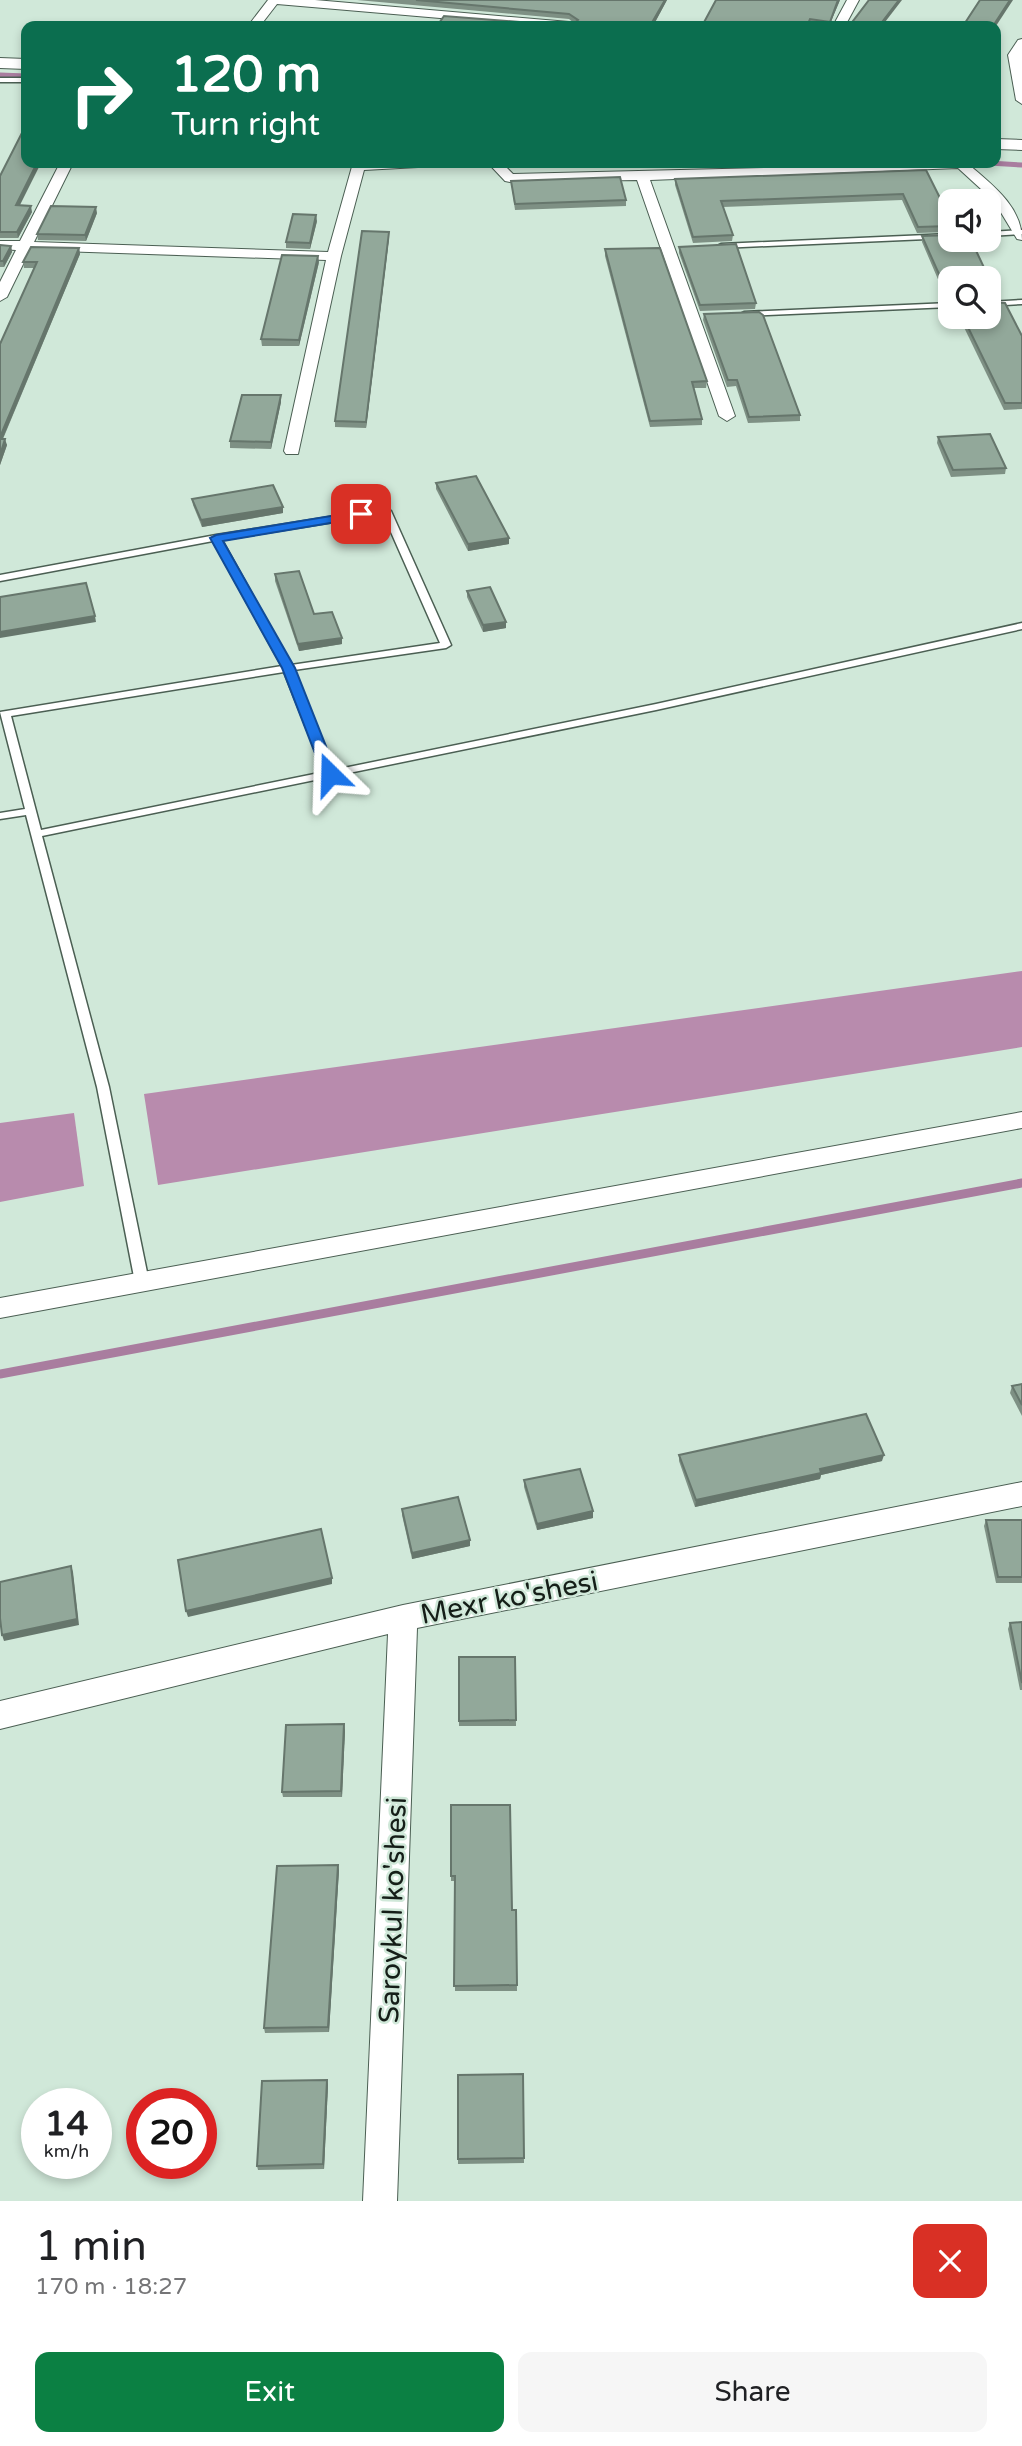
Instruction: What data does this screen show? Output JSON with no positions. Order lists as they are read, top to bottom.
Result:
{
  "streets": {
    "street": ["Mexr ko'shesi", "Saroykul ko'shesi"]
  },
  "crossings": [
    ["Mexr ko'shesi", "Saroykul ko'shesi"]
  ],
  "page": {
    "turn": ["120 m", "Turn right"],
    "speed": "14 km/h",
    "limit": "20",
    "heading": ["1 min", "170 m · 18:27"],
    "buttons": ["Exit", "Share"]
  }
}
